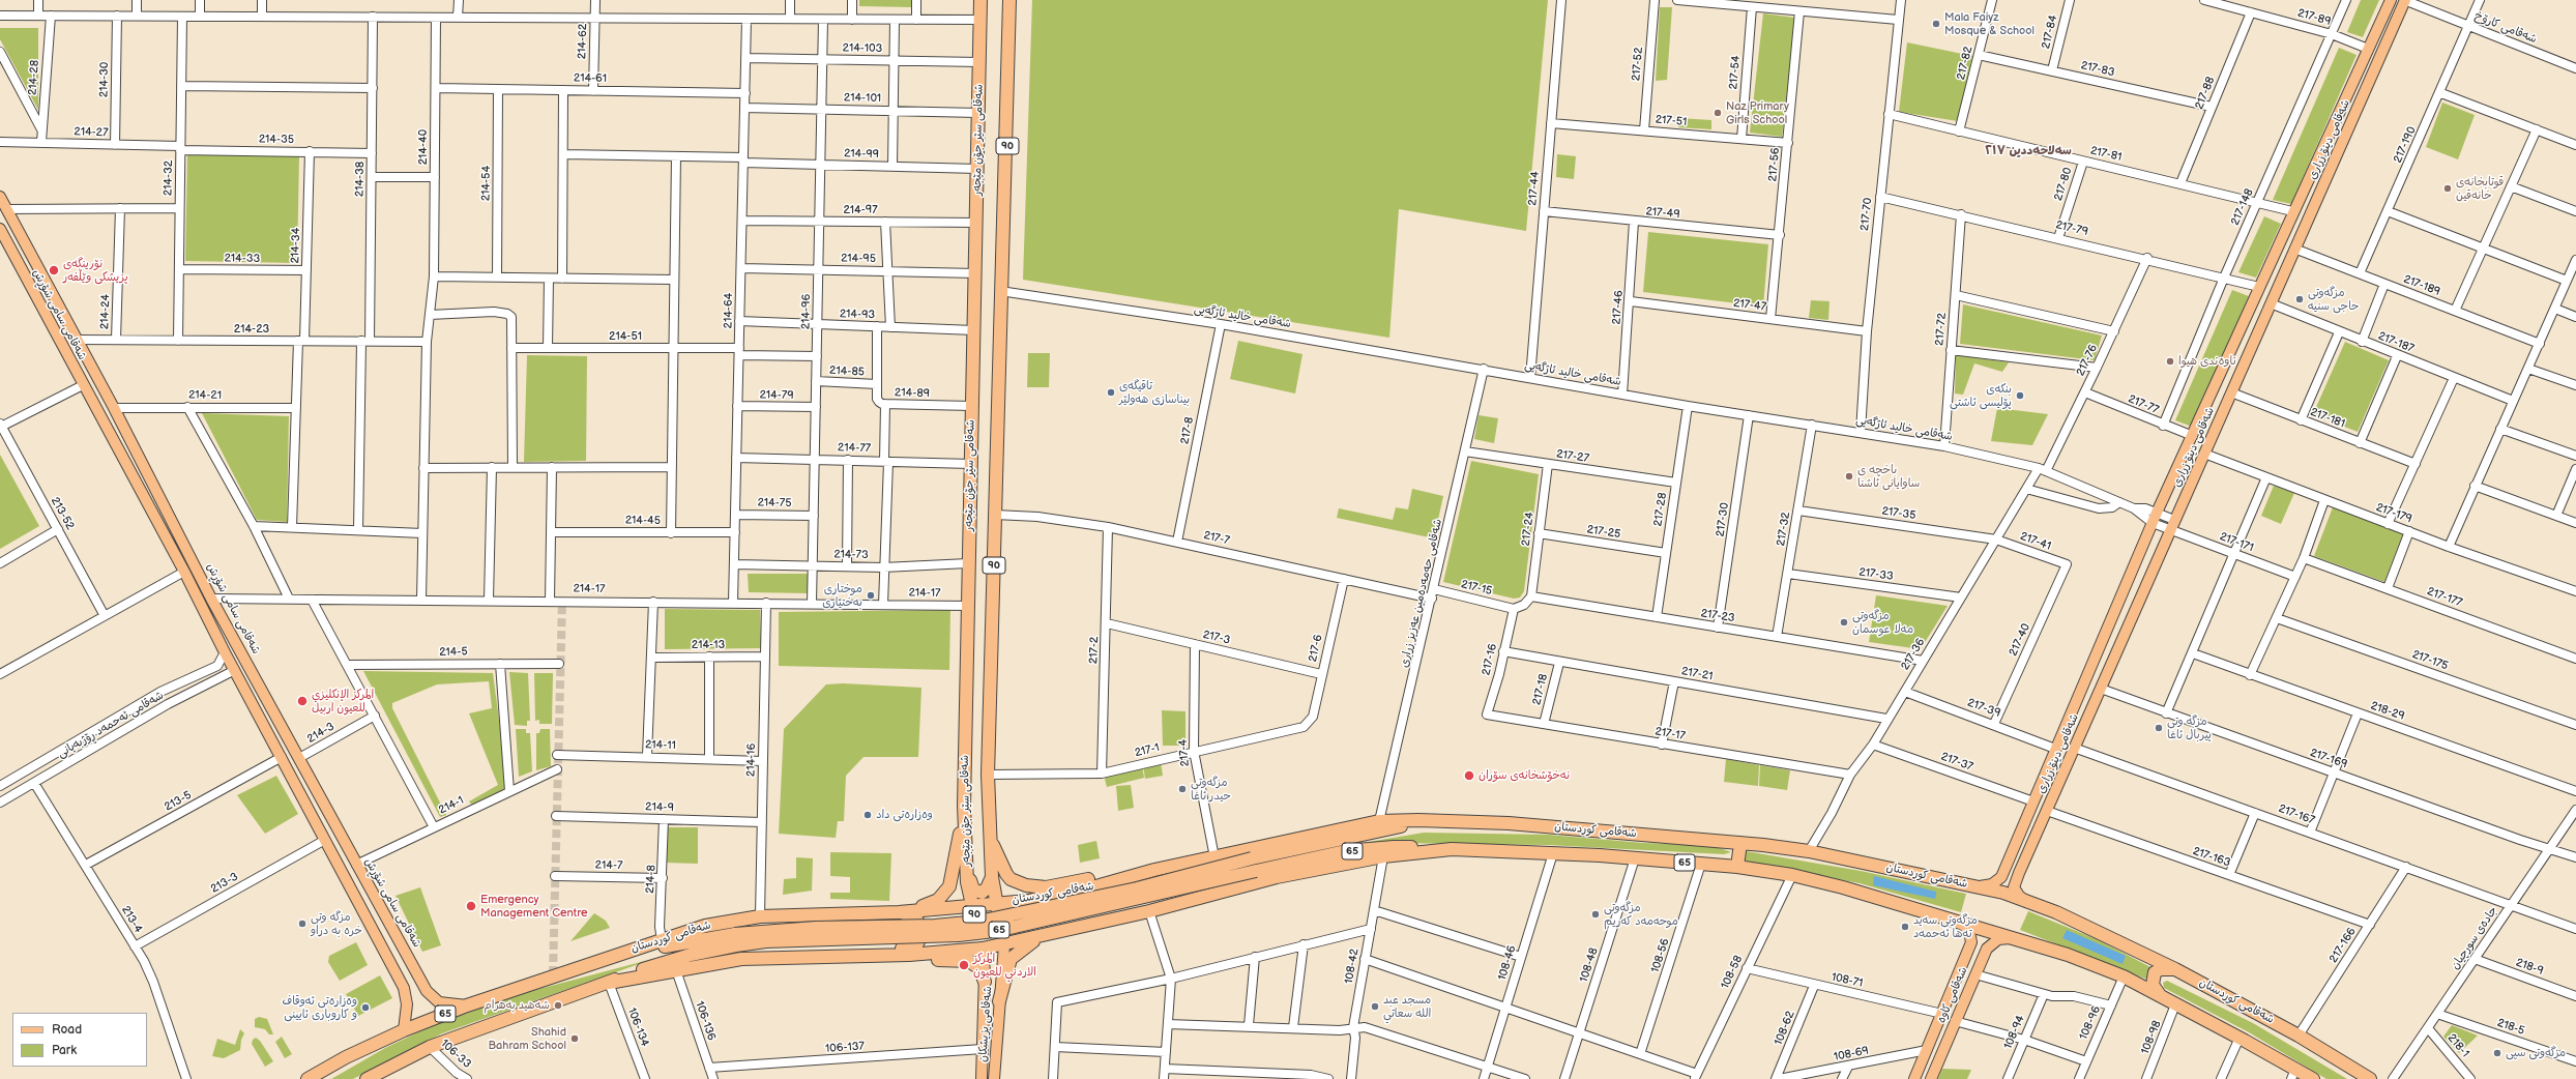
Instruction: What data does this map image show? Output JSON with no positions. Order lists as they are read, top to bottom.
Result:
{
  "streets": {
    "highway": [
      "شەقامی سێر جۆن مێجەر",
      "90",
      "شەقامی کوردستان",
      "65"
    ],
    "main road": [
      "شەقامی دینۆ زراری",
      "شەقامی سامی شۆڕش",
      "شەقامی کاوە",
      "شەقامی پزیشکان"
    ],
    "street": [
      "217-89",
      "شەقامی کارۆخ",
      "217-84",
      "214-62",
      "214-103",
      "217-82",
      "217-52",
      "217-83",
      "217-54",
      "214-28",
      "214-61",
      "214-30",
      "217-88",
      "214-101",
      "217-51",
      "214-27",
      "214-35",
      "217-190",
      "214-40",
      "214-99",
      "217-81",
      "217-56",
      "214-32",
      "214-38",
      "214-54",
      "217-80",
      "217-44",
      "217-148",
      "214-97",
      "217-49",
      "217-70",
      "217-79",
      "214-34",
      "214-33",
      "214-95",
      "217-189",
      "217-47",
      "217-46",
      "214-64",
      "214-24",
      "214-96",
      "214-93",
      "شەقامی خالید ئاژگەیی",
      "214-23",
      "217-72",
      "214-51",
      "217-187",
      "217-76",
      "214-85",
      "214-89",
      "214-21",
      "214-79",
      "217-77",
      "217-181",
      "217-8",
      "214-77",
      "217-27",
      "214-75",
      "217-28",
      "213-52",
      "217-35",
      "217-179",
      "217-30",
      "214-45",
      "217-24",
      "217-32",
      "217-25",
      "217-7",
      "217-41",
      "217-171",
      "214-73",
      "217-33",
      "217-15",
      "214-17",
      "شەقامی حەمەدەمین عەزیز زراری",
      "217-177",
      "217-23",
      "217-3",
      "217-40",
      "214-13",
      "217-6",
      "217-2",
      "214-5",
      "217-36",
      "217-16",
      "217-175",
      "217-21",
      "217-18",
      "217-39",
      "218-29",
      "شەقامی ئەحمەد ڕۆژبەیانی",
      "214-3",
      "217-17",
      "214-11",
      "217-1",
      "217-4",
      "217-169",
      "214-16",
      "217-37",
      "213-5",
      "214-1",
      "214-9",
      "217-167",
      "217-163",
      "214-7",
      "214-8",
      "213-3",
      "213-4",
      "جادەی سورچیان",
      "217-166",
      "108-56",
      "108-46",
      "108-48",
      "108-42",
      "218-9",
      "108-58",
      "108-71",
      "106-136",
      "108-96",
      "106-134",
      "218-5",
      "108-62",
      "108-94",
      "108-98",
      "218-1",
      "106-137",
      "106-33",
      "108-69"
    ]
  },
  "crossings": [
    ["217-89", "217-88"],
    ["217-89", "شەقامی دینۆ زراری"],
    ["217-89", "217-148"],
    ["شەقامی کارۆخ", "شەقامی دینۆ زراری"],
    ["شەقامی کارۆخ", "217-190"],
    ["217-84", "217-83"],
    ["214-62", "214-61"],
    ["214-103", "شەقامی سێر جۆن مێجەر"],
    ["214-103", "214-64"],
    ["214-103", "214-96"],
    ["217-82", "217-83"],
    ["217-82", "217-81"],
    ["217-52", "217-51"],
    ["217-83", "217-88"],
    ["217-54", "217-51"],
    ["214-28", "214-27"],
    ["214-61", "214-40"],
    ["214-61", "214-54"],
    ["214-61", "214-64"],
    ["214-30", "214-27"],
    ["217-88", "217-81"],
    ["214-101", "شەقامی سێر جۆن مێجەر"],
    ["214-101", "214-64"],
    ["214-101", "214-96"],
    ["217-51", "217-56"],
    ["217-51", "217-44"],
    ["214-27", "214-35"],
    ["214-27", "214-32"],
    ["214-35", "214-32"],
    ["214-35", "214-38"],
    ["214-35", "214-34"],
    ["شەقامی سێر جۆن مێجەر", "214-99"],
    ["شەقامی سێر جۆن مێجەر", "214-97"],
    ["شەقامی سێر جۆن مێجەر", "214-95"],
    ["شەقامی سێر جۆن مێجەر", "214-93"],
    ["شەقامی سێر جۆن مێجەر", "شەقامی خالید ئاژگەیی"],
    ["شەقامی سێر جۆن مێجەر", "214-89"],
    ["شەقامی سێر جۆن مێجەر", "214-77"],
    ["شەقامی سێر جۆن مێجەر", "217-7"],
    ["شەقامی سێر جۆن مێجەر", "214-73"],
    ["شەقامی سێر جۆن مێجەر", "214-17"],
    ["شەقامی سێر جۆن مێجەر", "217-1"],
    ["شەقامی سێر جۆن مێجەر", "شەقامی کوردستان"],
    ["شەقامی سێر جۆن مێجەر", "شەقامی پزیشکان"],
    ["شەقامی دینۆ زراری", "217-81"],
    ["شەقامی دینۆ زراری", "217-79"],
    ["شەقامی دینۆ زراری", "217-189"],
    ["شەقامی دینۆ زراری", "217-187"],
    ["شەقامی دینۆ زراری", "217-77"],
    ["شەقامی دینۆ زراری", "217-181"],
    ["شەقامی دینۆ زراری", "217-179"],
    ["شەقامی دینۆ زراری", "217-171"],
    ["شەقامی دینۆ زراری", "217-39"],
    ["شەقامی دینۆ زراری", "217-169"],
    ["شەقامی دینۆ زراری", "217-37"],
    ["شەقامی دینۆ زراری", "217-167"],
    ["شەقامی دینۆ زراری", "شەقامی کوردستان"],
    ["شەقامی دینۆ زراری", "217-163"],
    ["217-190", "217-189"],
    ["214-40", "214-23"],
    ["214-40", "214-17"],
    ["214-99", "214-64"],
    ["214-99", "214-96"],
    ["217-81", "217-80"],
    ["217-81", "217-148"],
    ["217-81", "217-70"],
    ["217-56", "217-49"],
    ["217-56", "217-47"],
    ["214-32", "214-33"],
    ["214-32", "214-23"],
    ["214-38", "214-23"],
    ["217-80", "217-79"],
    ["217-44", "217-49"],
    ["217-44", "شەقامی خالید ئاژگەیی"],
    ["217-148", "217-79"],
    ["217-148", "217-77"],
    ["214-97", "214-64"],
    ["214-97", "214-96"],
    ["217-49", "217-46"],
    ["217-70", "217-79"],
    ["217-70", "217-47"],
    ["217-70", "شەقامی خالید ئاژگەیی"],
    ["217-79", "217-72"],
    ["217-79", "217-76"],
    ["214-34", "214-33"],
    ["214-34", "214-23"],
    ["214-34", "214-21"],
    ["214-95", "214-64"],
    ["214-95", "214-96"],
    ["217-47", "217-46"],
    ["217-46", "شەقامی خالید ئاژگەیی"],
    ["214-64", "214-93"],
    ["214-64", "214-51"],
    ["214-64", "214-79"],
    ["214-64", "214-77"],
    ["214-64", "214-75"],
    ["214-64", "214-45"],
    ["214-64", "214-73"],
    ["214-64", "214-17"],
    ["214-24", "214-23"],
    ["214-96", "214-93"],
    ["214-96", "214-51"],
    ["214-96", "214-85"],
    ["214-96", "214-79"],
    ["214-96", "214-77"],
    ["214-96", "214-75"],
    ["214-96", "214-73"],
    ["214-96", "214-17"],
    ["شەقامی سامی شۆڕش", "214-23"],
    ["شەقامی سامی شۆڕش", "214-21"],
    ["شەقامی سامی شۆڕش", "214-17"],
    ["شەقامی سامی شۆڕش", "شەقامی ئەحمەد ڕۆژبەیانی"],
    ["شەقامی سامی شۆڕش", "214-3"],
    ["شەقامی سامی شۆڕش", "213-5"],
    ["شەقامی سامی شۆڕش", "214-1"],
    ["شەقامی سامی شۆڕش", "شەقامی کوردستان"],
    ["شەقامی سامی شۆڕش", "213-3"],
    ["214-93", "214-89"],
    ["شەقامی خالید ئاژگەیی", "217-72"],
    ["شەقامی خالید ئاژگەیی", "217-76"],
    ["شەقامی خالید ئاژگەیی", "217-8"],
    ["شەقامی خالید ئاژگەیی", "217-28"],
    ["شەقامی خالید ئاژگەیی", "217-30"],
    ["شەقامی خالید ئاژگەیی", "217-32"],
    ["شەقامی خالید ئاژگەیی", "شەقامی حەمەدەمین عەزیز زراری"],
    ["شەقامی خالید ئاژگەیی", "217-36"],
    ["217-76", "217-77"],
    ["217-76", "217-36"],
    ["214-85", "214-89"],
    ["217-8", "217-7"],
    ["217-27", "217-28"],
    ["217-27", "217-24"],
    ["217-27", "شەقامی حەمەدەمین عەزیز زراری"],
    ["217-28", "217-25"],
    ["217-28", "217-23"],
    ["217-35", "217-32"],
    ["217-35", "217-41"],
    ["217-35", "217-36"],
    ["217-30", "217-23"],
    ["217-24", "217-25"],
    ["217-24", "217-23"],
    ["217-32", "217-33"],
    ["217-32", "217-23"],
    ["217-7", "217-15"],
    ["217-7", "شەقامی حەمەدەمین عەزیز زراری"],
    ["217-7", "217-6"],
    ["217-7", "217-2"],
    ["217-41", "217-40"],
    ["217-41", "217-36"],
    ["217-33", "217-36"],
    ["217-15", "شەقامی حەمەدەمین عەزیز زراری"],
    ["217-15", "217-16"],
    ["214-17", "214-16"],
    ["شەقامی حەمەدەمین عەزیز زراری", "شەقامی کوردستان"],
    ["217-23", "217-36"],
    ["217-3", "217-6"],
    ["217-3", "217-2"],
    ["217-3", "217-4"],
    ["217-40", "217-39"],
    ["214-13", "214-16"],
    ["217-6", "217-1"],
    ["217-2", "217-1"],
    ["217-36", "217-21"],
    ["217-36", "217-39"],
    ["217-36", "217-17"],
    ["217-36", "217-37"],
    ["217-36", "شەقامی کوردستان"],
    ["217-16", "217-21"],
    ["217-16", "217-17"],
    ["217-21", "217-18"],
    ["217-18", "217-17"],
    ["شەقامی ئەحمەد ڕۆژبەیانی", "213-4"],
    ["214-11", "214-16"],
    ["217-1", "217-4"],
    ["217-4", "شەقامی کوردستان"],
    ["217-169", "جادەی سورچیان"],
    ["214-16", "214-9"],
    ["214-16", "شەقامی کوردستان"],
    ["213-5", "213-4"],
    ["214-9", "214-8"],
    ["217-167", "جادەی سورچیان"],
    ["217-167", "217-166"],
    ["شەقامی کوردستان", "214-8"],
    ["شەقامی کوردستان", "217-166"],
    ["شەقامی کوردستان", "108-56"],
    ["شەقامی کوردستان", "108-46"],
    ["شەقامی کوردستان", "108-48"],
    ["شەقامی کوردستان", "108-42"],
    ["شەقامی کوردستان", "108-58"],
    ["شەقامی کوردستان", "شەقامی کاوە"],
    ["شەقامی کوردستان", "106-136"],
    ["شەقامی کوردستان", "108-96"],
    ["شەقامی کوردستان", "شەقامی پزیشکان"],
    ["شەقامی کوردستان", "106-134"],
    ["شەقامی کوردستان", "108-98"],
    ["شەقامی کوردستان", "106-33"],
    ["217-163", "217-166"],
    ["214-7", "214-8"],
    ["213-3", "213-4"],
    ["جادەی سورچیان", "218-9"],
    ["جادەی سورچیان", "218-5"],
    ["جادەی سورچیان", "218-1"],
    ["108-58", "108-71"],
    ["108-71", "شەقامی کاوە"],
    ["108-71", "108-62"],
    ["شەقامی کاوە", "108-69"],
    ["106-136", "106-137"],
    ["شەقامی پزیشکان", "106-137"]
  ],
  "districts": ["سەلاحەددین ٢١٧"],
  "places": [
    "Mala Faiyz Mosque & School",
    "Naz Primary Girls School",
    "قوتابخانەی خانەقین",
    "نۆرینگەی پزیشکی وێڵفەر",
    "مزگەوتی حاجی سنیە",
    "ناوەندی هیوا",
    "تاقیگەی بیناسازی هەولێر",
    "بنکەی پۆلیسی ئاشتی",
    "باخچه ى ساوايانى ئاشنا",
    "موختاری بە‌ختیاری",
    "مزگەوتی مەلا عوسمان",
    "المركز الإنكليزي للعيون اربيل",
    "مزگه وتى پيربال ئاغا",
    "نەخۆشخانەی سۆران",
    "مزگەوتی حیدر ئاغا",
    "وەزارەتی داد",
    "Emergency Management Centre",
    "مزگەوتی موحەمەد کەریم",
    "مزگه وتى خره به دراو",
    "مزگەوتی سەید تەها ئەحمەد",
    "المركز الاردني للعيون",
    "شەهید بەهرام",
    "مسجد عبد الله سعاتي",
    "وەزارەتی ئەوقاف و کاروباری ئایینی",
    "Shahid Bahram School",
    "مزگەوتی سپی"
  ],
  "legend": ["Road", "Park"]
}
